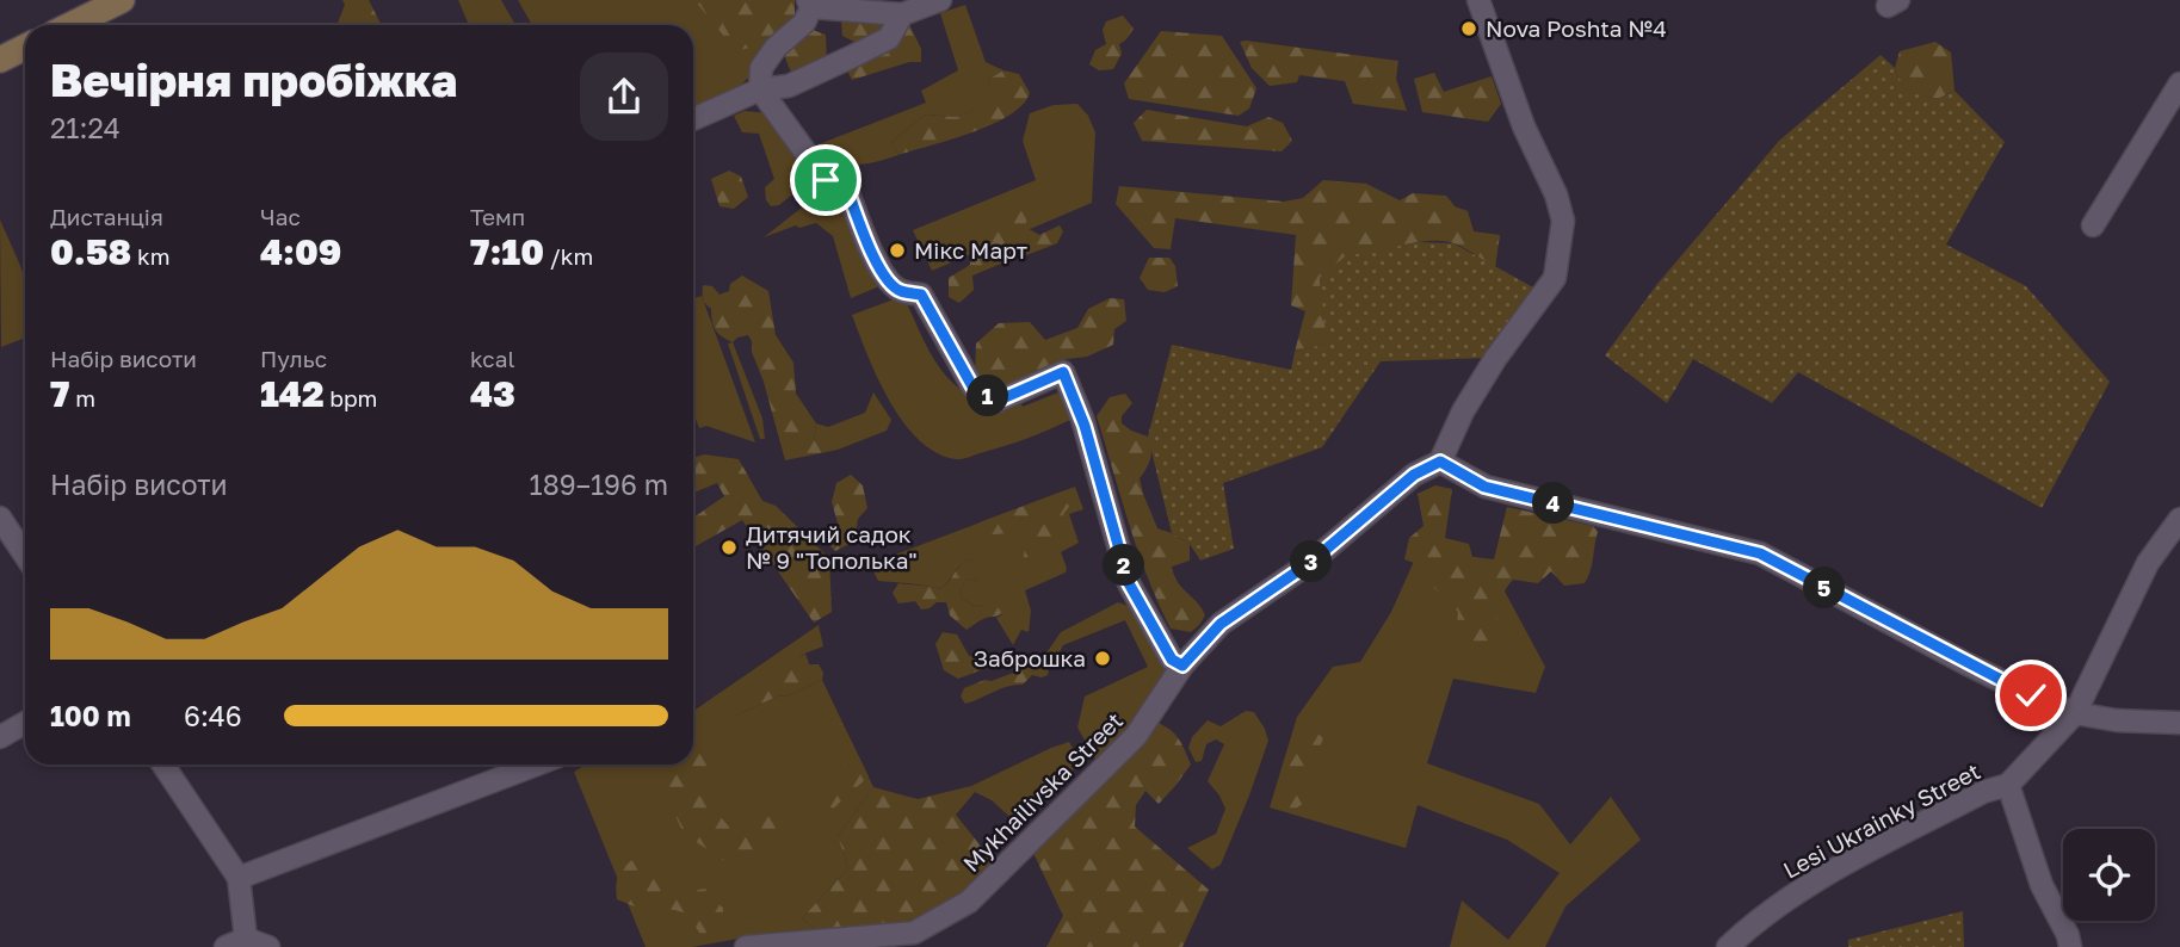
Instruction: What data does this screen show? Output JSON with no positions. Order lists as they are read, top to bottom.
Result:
{
  "streets": {
    "street": ["Mykhailivska Street", "Lesi Ukrainky Street"]
  },
  "places": [
    "Nova Poshta №4",
    "Мікс Март",
    "Дитячий садок № 9 \"Тополька\"",
    "Заброшка"
  ],
  "page": {
    "heading": ["Вечірня пробіжка", "21:24"],
    "stats": [
      ["Дистанція", "0.58 km"],
      ["Час", "4:09"],
      ["Темп", "7:10 /km"],
      ["Набір висоти", "7 m"],
      ["Пульс", "142 bpm"],
      ["kcal", "43"]
    ],
    "pins": [
      "1",
      "4",
      "3",
      "2",
      "5"
    ],
    "chart": ["Набір висоти", "189–196 m"],
    "list": [
      {
        "name": "100 m",
        "note": "6:46"
      }
    ]
  }
}
